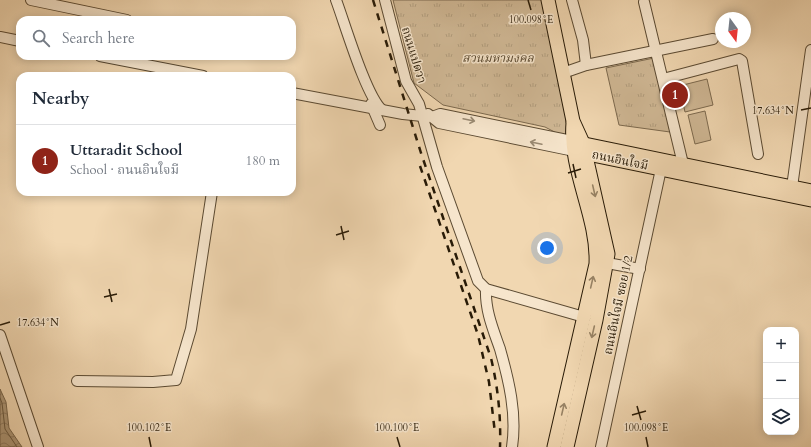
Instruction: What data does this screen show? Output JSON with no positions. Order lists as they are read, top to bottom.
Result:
{
  "streets": {
    "main road": ["ถนนอินใจมี"],
    "street": ["ถนนแปดวา", "ถนนอินใจมี ซอย 1/2"]
  },
  "crossings": [
    ["ถนนแปดวา", "ถนนอินใจมี"],
    ["ถนนอินใจมี", "ถนนอินใจมี ซอย 1/2"]
  ],
  "parks": ["สวนมหามงคล"],
  "north": "bottom",
  "page": {
    "search": "Search here",
    "heading": "Nearby",
    "pins": "1",
    "list": [
      {
        "mark": "1",
        "name": "Uttaradit School",
        "note": "School · ถนนอินใจมี",
        "value": "180 m"
      }
    ],
    "map_buttons": ["+", "−"]
  },
  "coordinates": [
    "100.098°E",
    "17.634°N",
    "100.102°E",
    "100.100°E"
  ]
}
